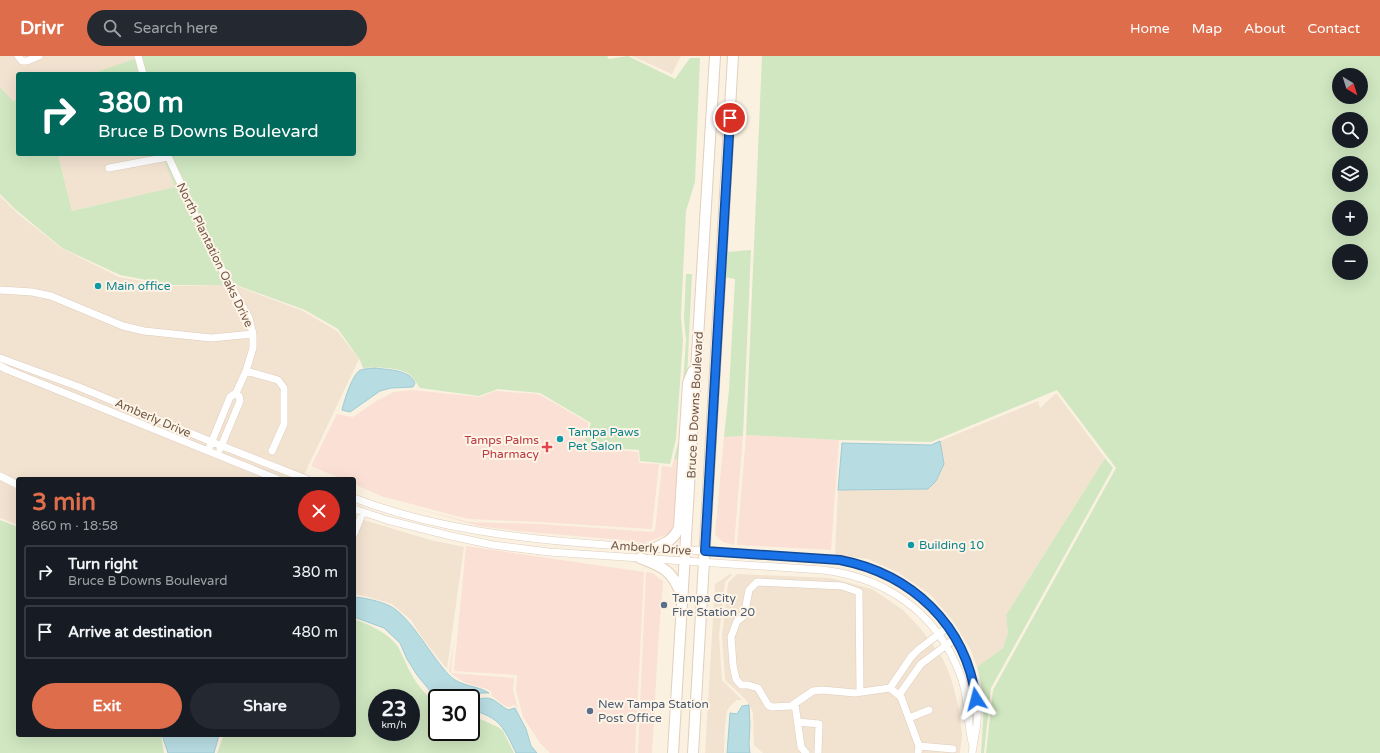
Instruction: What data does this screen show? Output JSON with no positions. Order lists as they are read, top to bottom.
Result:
{
  "streets": {
    "main road": ["Bruce B Downs Boulevard"],
    "street": ["North Plantation Oaks Drive", "Amberly Drive"]
  },
  "crossings": [
    ["Bruce B Downs Boulevard", "Amberly Drive"]
  ],
  "places": {
    "other": [
      "Main office",
      "Tampa Paws Pet Salon",
      "Building 10",
      "Tampa City Fire Station 20",
      "New Tampa Station Post Office"
    ],
    "health": ["Tamps Palms Pharmacy"]
  },
  "north": "bottom right",
  "page": {
    "header": "Drivr",
    "search": "Search here",
    "nav": [
      "Home",
      "Map",
      "About",
      "Contact"
    ],
    "map_buttons": ["+", "−"],
    "turn": ["380 m", "Bruce B Downs Boulevard"],
    "heading": ["3 min", "860 m · 18:58"],
    "list": [
      {
        "name": "Turn right",
        "note": "Bruce B Downs Boulevard",
        "value": "380 m"
      },
      {
        "name": "Arrive at destination",
        "value": "480 m"
      }
    ],
    "buttons": ["Exit", "Share"],
    "speed": "23 km/h",
    "limit": "30"
  }
}
